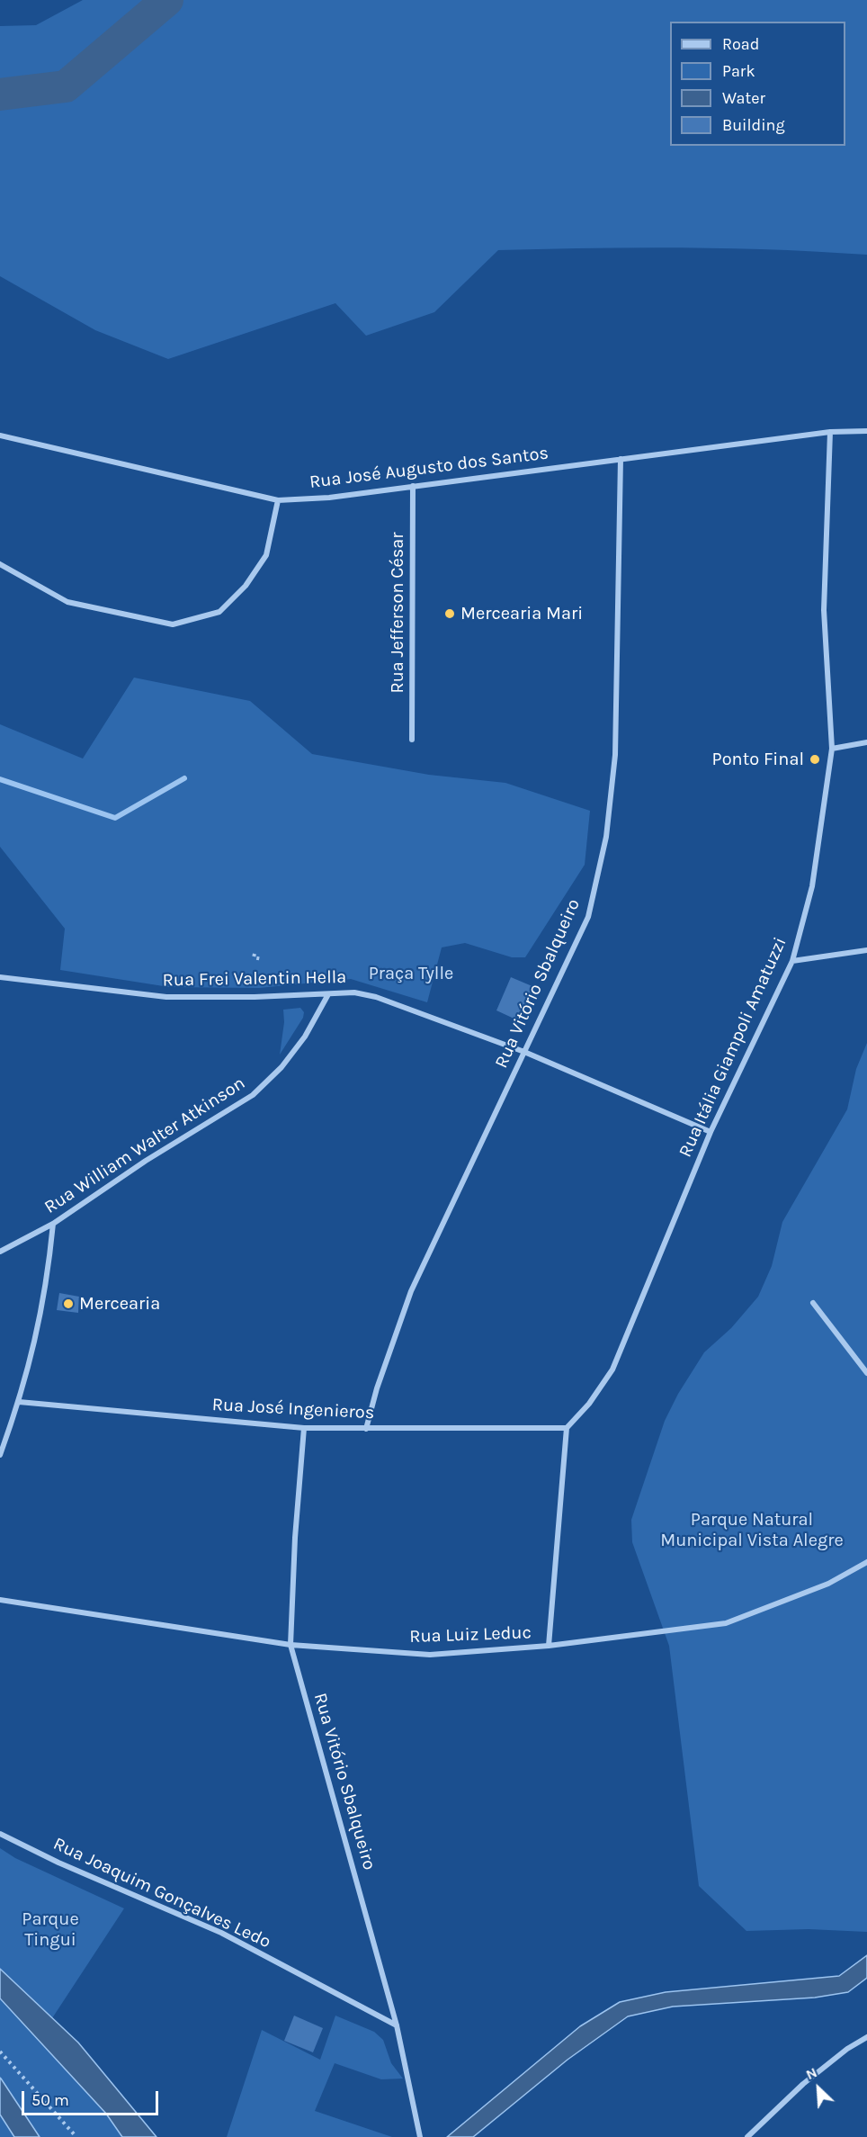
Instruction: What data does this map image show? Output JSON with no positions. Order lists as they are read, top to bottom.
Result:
{
  "streets": {
    "street": [
      "Rua José Augusto dos Santos",
      "Rua Jefferson César",
      "Rua Frei Valentin Hella",
      "Rua Vitório Sbalqueiro",
      "Rua Itália Giampoli Amatuzzi",
      "Rua William Walter Atkinson",
      "Rua José Ingenieros",
      "Rua Luiz Leduc",
      "Rua Joaquim Gonçalves Ledo"
    ]
  },
  "crossings": [
    ["Rua José Augusto dos Santos", "Rua Jefferson César"],
    ["Rua José Augusto dos Santos", "Rua Vitório Sbalqueiro"],
    ["Rua José Augusto dos Santos", "Rua Itália Giampoli Amatuzzi"],
    ["Rua Frei Valentin Hella", "Rua Vitório Sbalqueiro"],
    ["Rua Frei Valentin Hella", "Rua Itália Giampoli Amatuzzi"],
    ["Rua Frei Valentin Hella", "Rua William Walter Atkinson"],
    ["Rua Vitório Sbalqueiro", "Rua José Ingenieros"],
    ["Rua Vitório Sbalqueiro", "Rua Luiz Leduc"],
    ["Rua Vitório Sbalqueiro", "Rua Joaquim Gonçalves Ledo"],
    ["Rua Itália Giampoli Amatuzzi", "Rua José Ingenieros"]
  ],
  "parks": ["Praça Tylle", "Parque Natural Municipal Vista Alegre", "Parque Tingui"],
  "places": ["Mercearia Mari", "Ponto Final", "Mercearia"],
  "legend": [
    "Road",
    "Park",
    "Water",
    "Building"
  ],
  "scale_bar": "50 m",
  "north": "top left"
}
